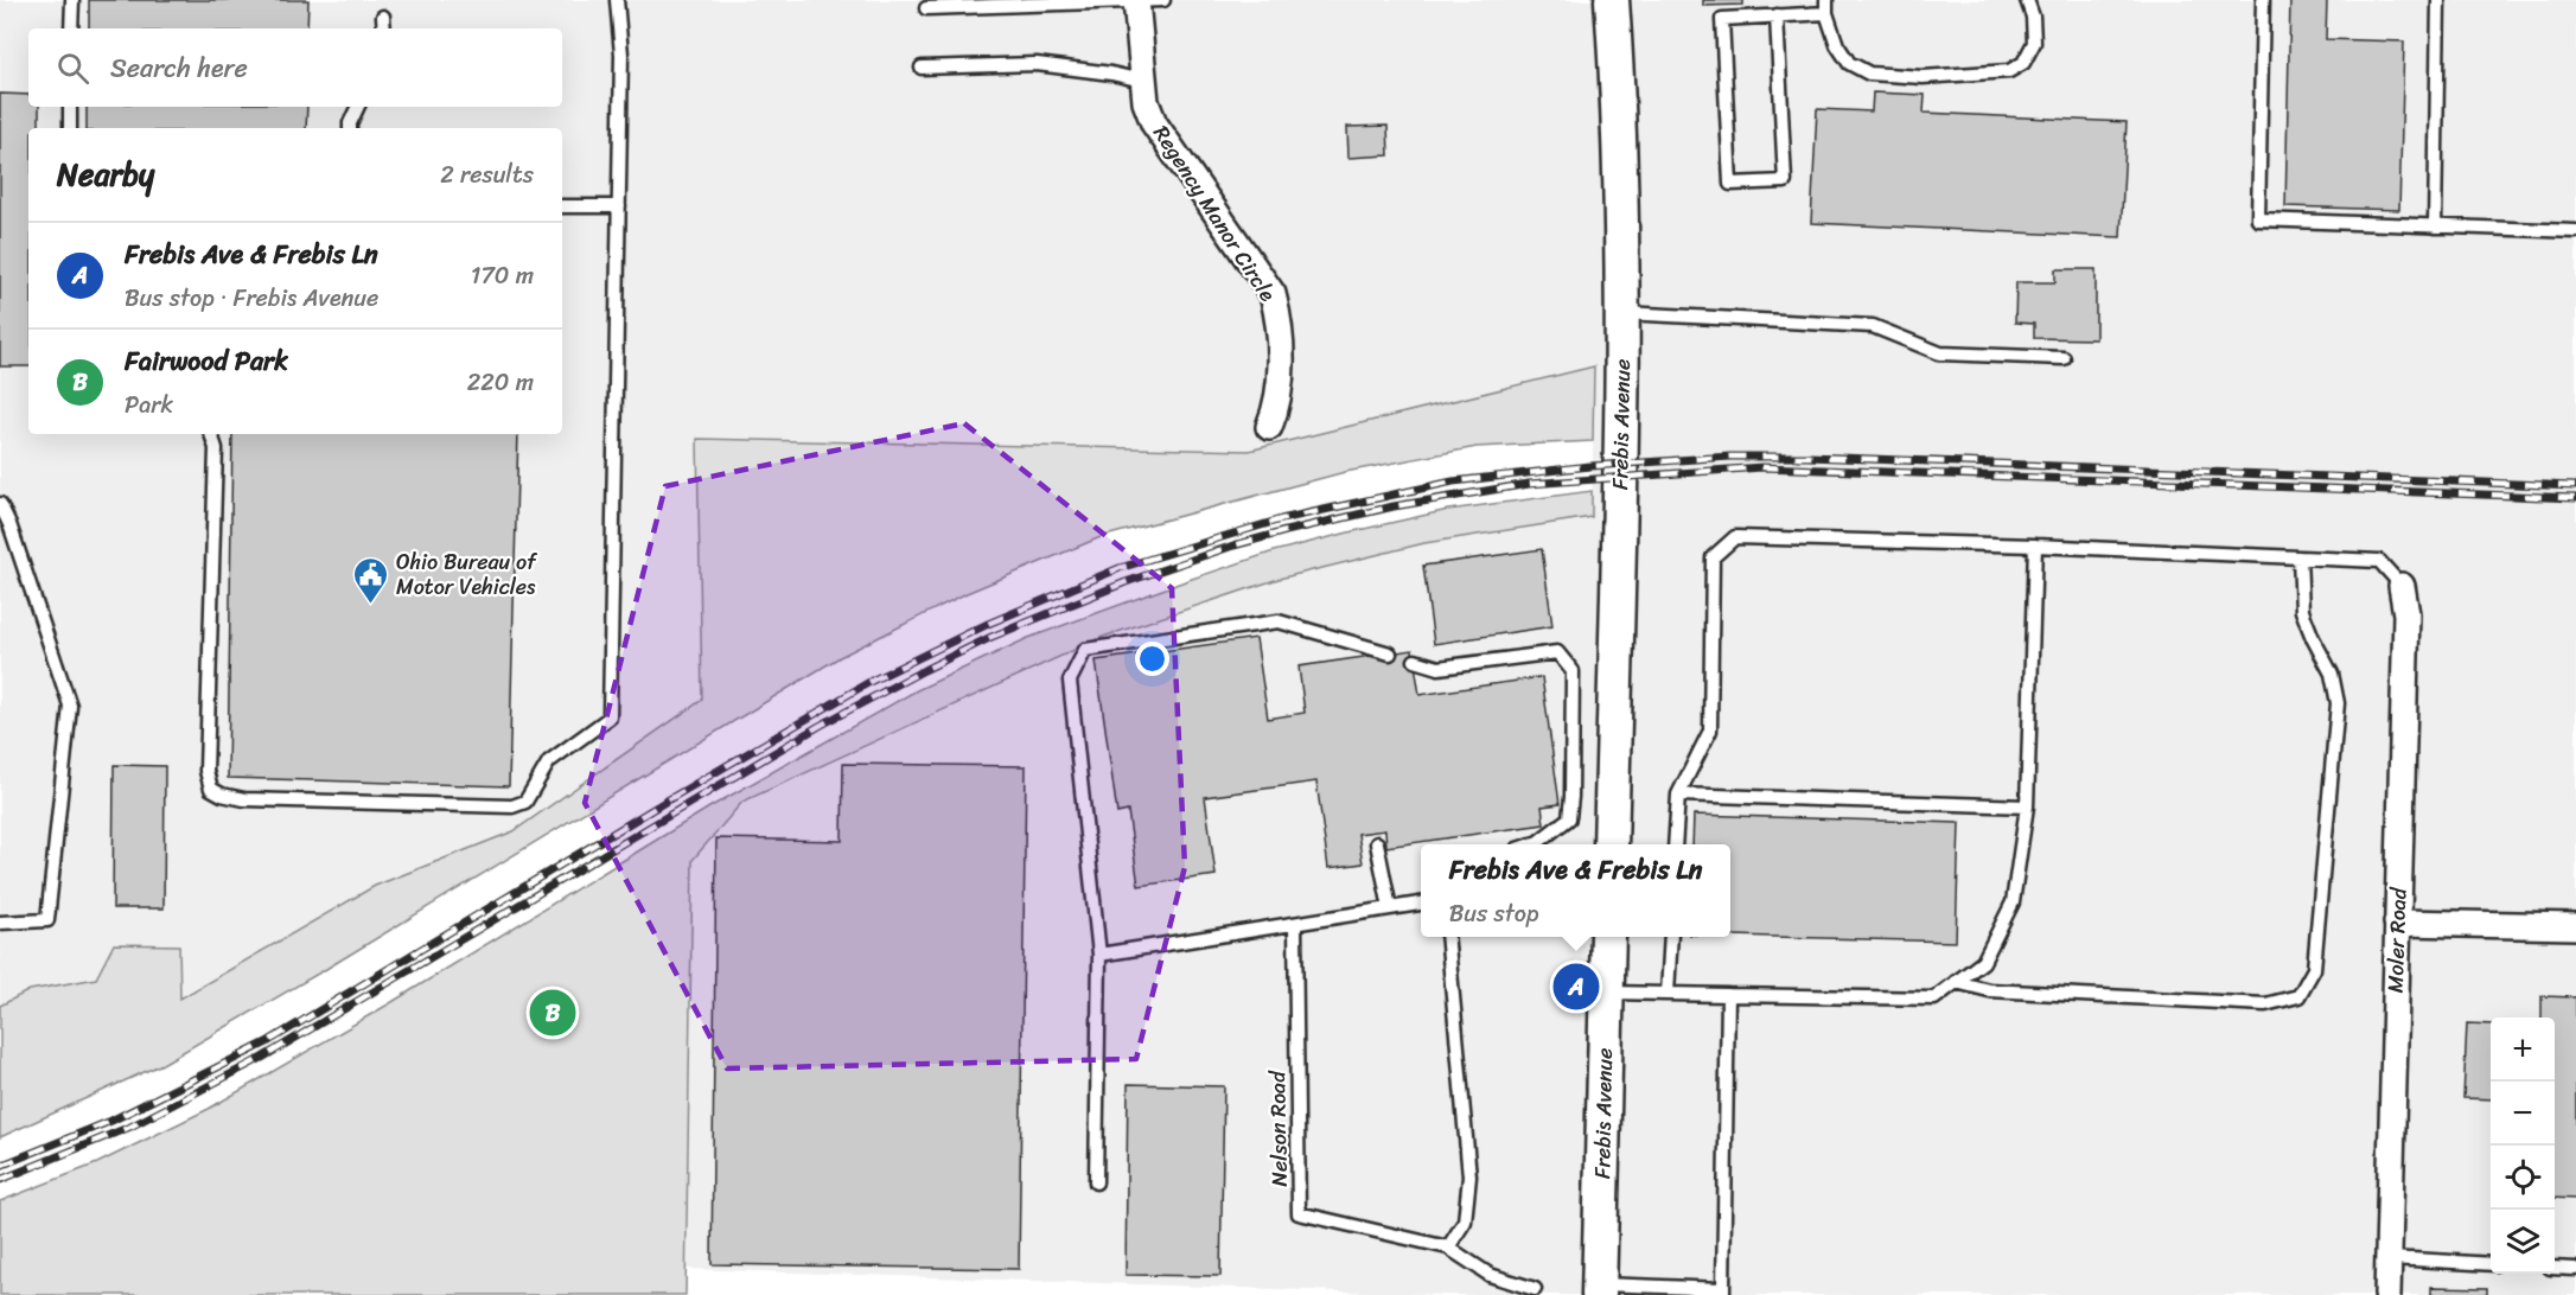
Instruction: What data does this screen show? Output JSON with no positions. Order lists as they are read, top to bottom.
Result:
{
  "streets": {
    "main road": ["Frebis Avenue"],
    "street": ["Regency Manor Circle", "Moler Road"],
    "lane": ["Nelson Road"]
  },
  "places": {
    "public building": ["Ohio Bureau of Motor Vehicles"]
  },
  "page": {
    "search": "Search here",
    "heading": ["Nearby", "2 results"],
    "list": [
      {
        "mark": "A",
        "name": "Frebis Ave & Frebis Ln",
        "note": "Bus stop · Frebis Avenue",
        "value": "170 m"
      },
      {
        "mark": "B",
        "name": "Fairwood Park",
        "note": "Park",
        "value": "220 m"
      }
    ],
    "popup": ["Frebis Ave & Frebis Ln", "Bus stop"],
    "pins": ["A", "B"],
    "map_buttons": ["+", "−"]
  }
}
